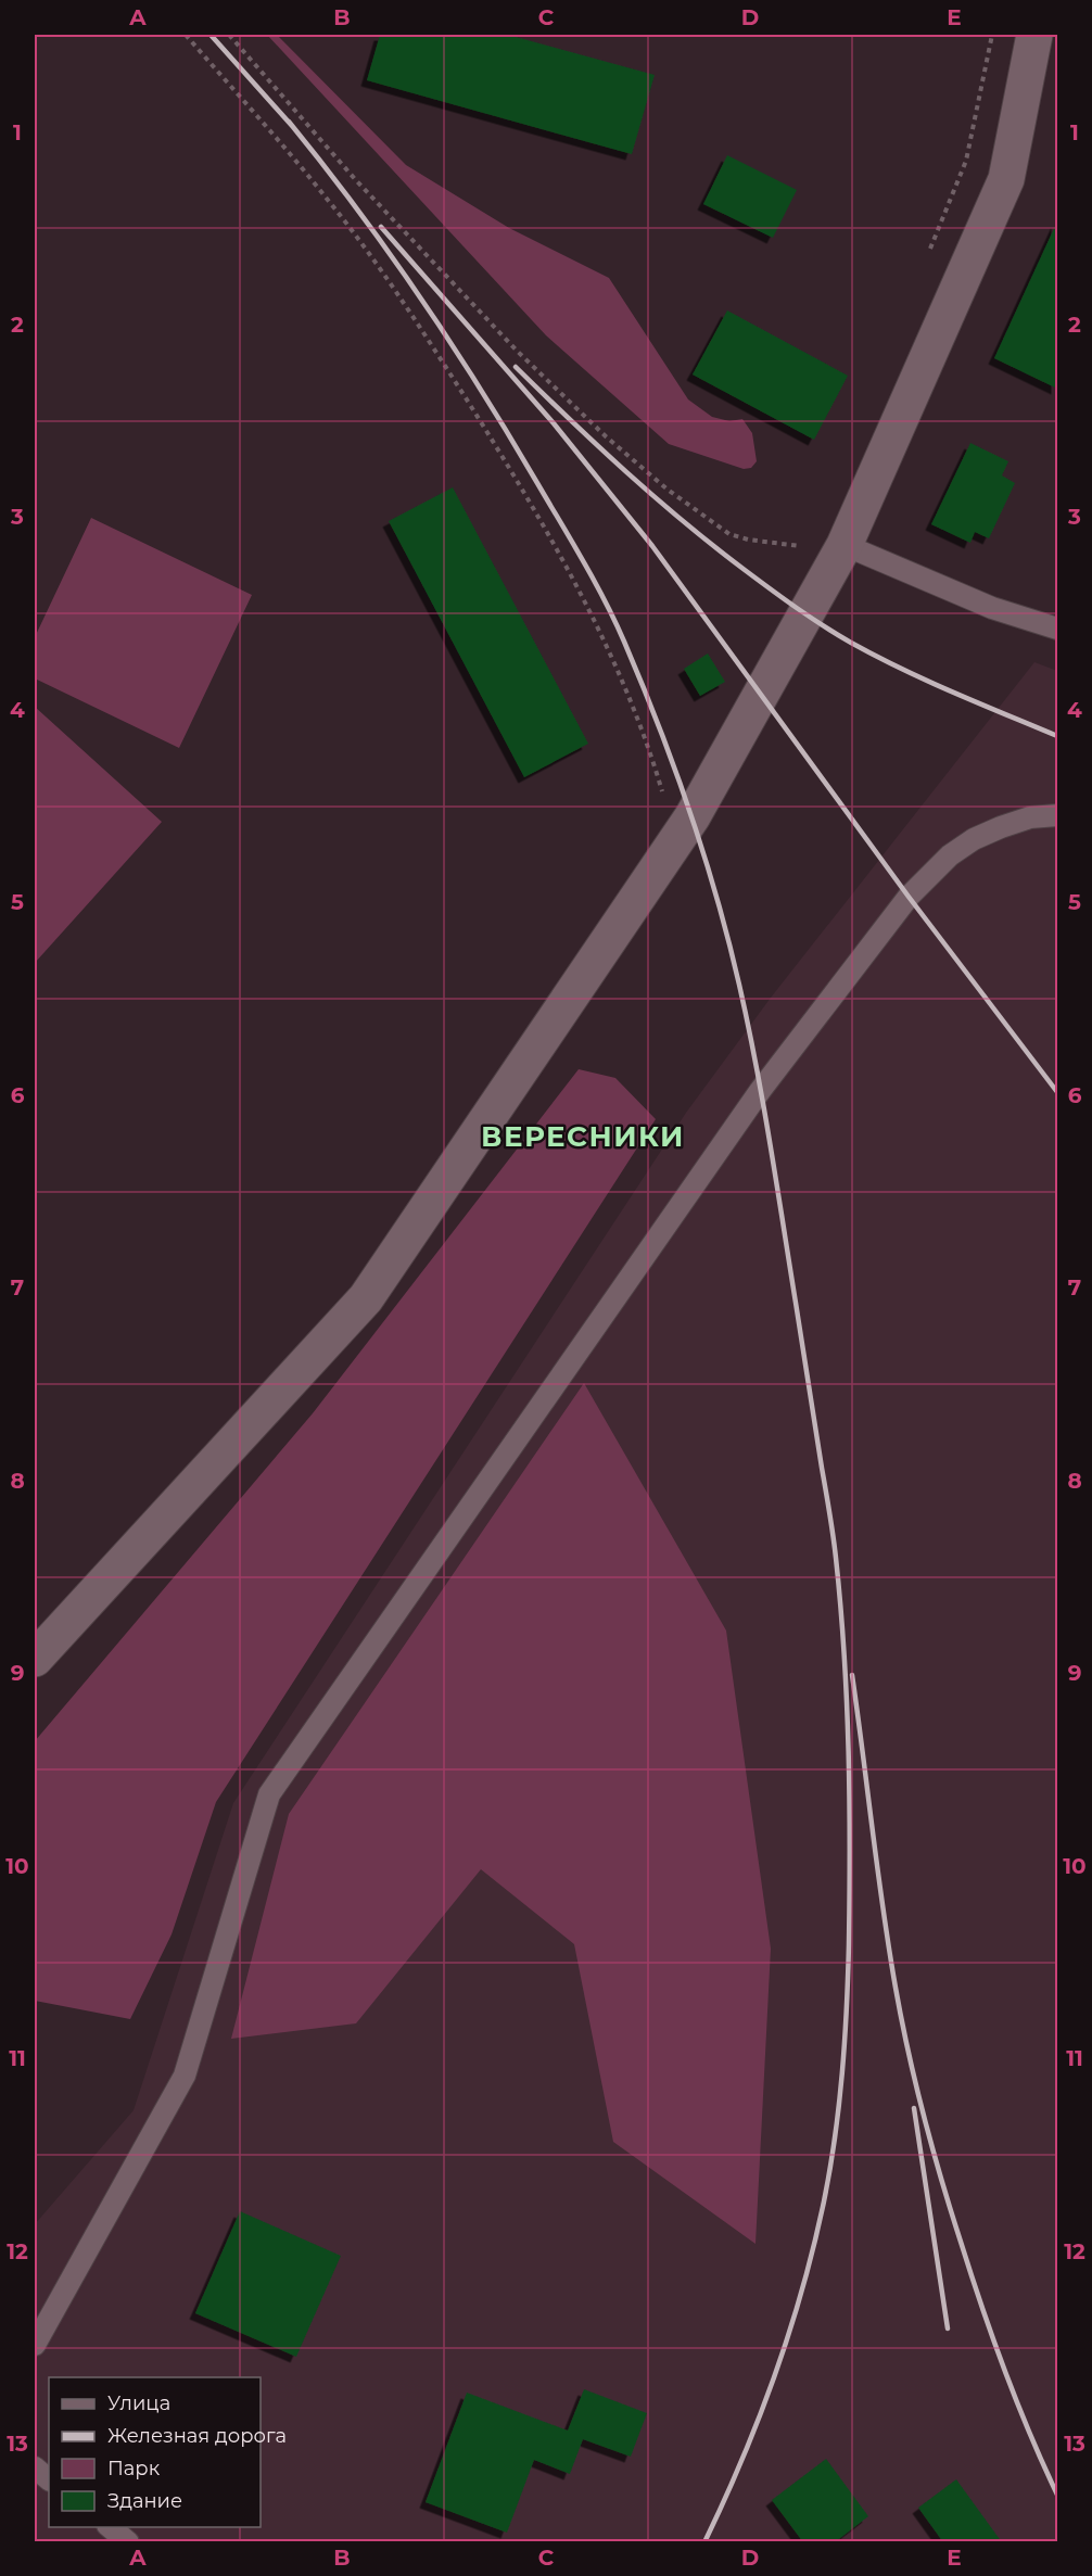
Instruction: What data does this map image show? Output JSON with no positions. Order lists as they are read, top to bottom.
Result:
{
  "districts": ["ВЕРЕСНИКИ"],
  "legend": [
    "Улица",
    "Железная дорога",
    "Парк",
    "Здание"
  ],
  "grid": {
    "columns": [
      "A",
      "B",
      "C",
      "D",
      "E"
    ],
    "rows": [
      "1",
      "2",
      "3",
      "4",
      "5",
      "6",
      "7",
      "8",
      "9",
      "10",
      "11",
      "12",
      "13"
    ]
  }
}
